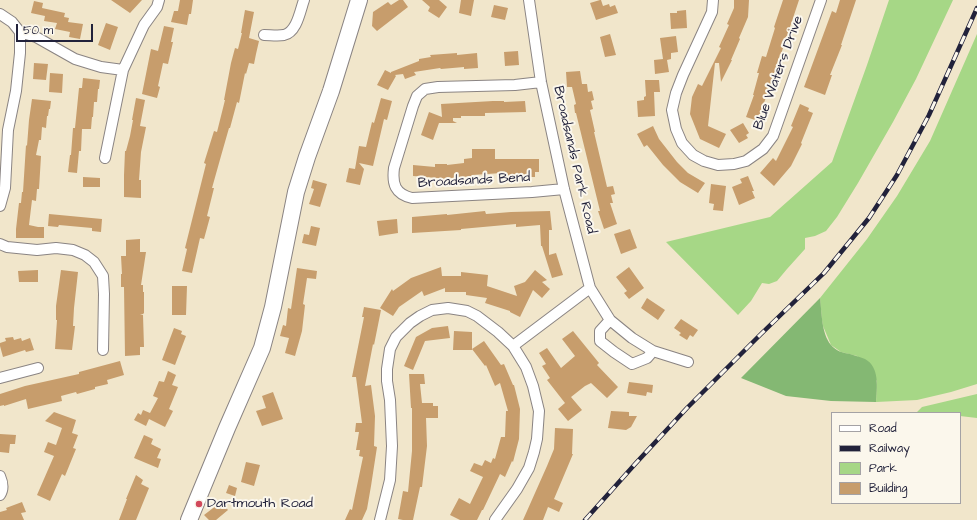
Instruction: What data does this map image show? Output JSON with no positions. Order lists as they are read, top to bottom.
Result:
{
  "streets": {
    "street": ["Blue Waters Drive", "Broadsands Park Road", "Broadsands Bend"]
  },
  "crossings": [
    ["Broadsands Park Road", "Broadsands Bend"]
  ],
  "places": ["Dartmouth Road"],
  "legend": [
    "Road",
    "Railway",
    "Park",
    "Building"
  ],
  "scale_bar": "50 m"
}
